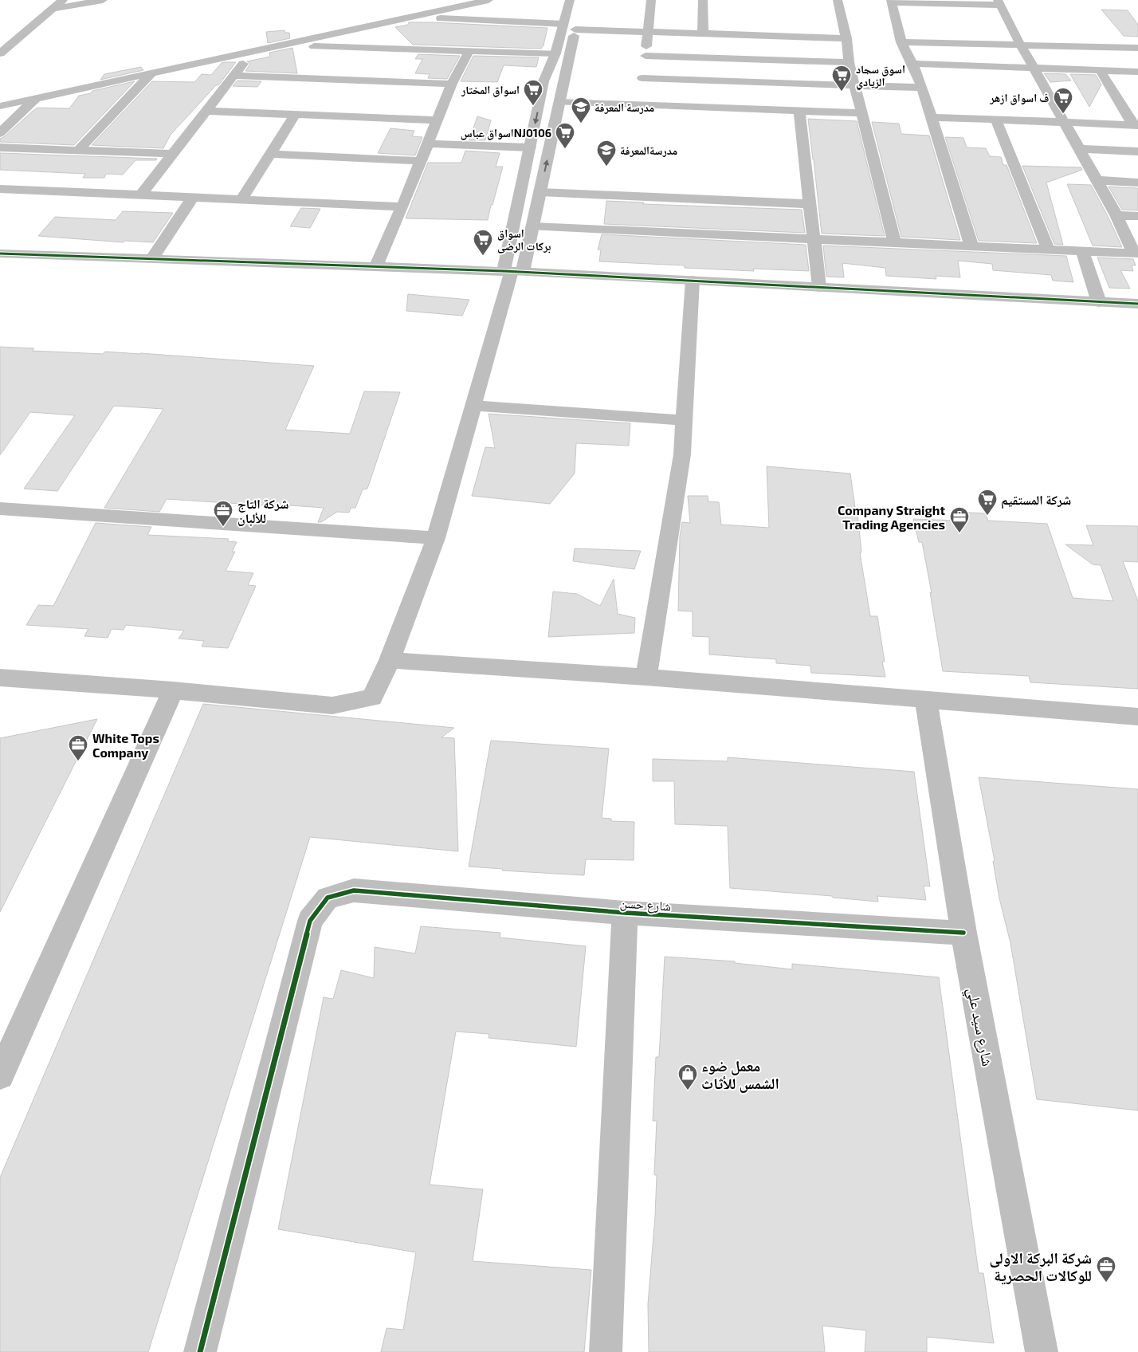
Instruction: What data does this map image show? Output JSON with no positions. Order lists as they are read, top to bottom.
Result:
{
  "streets": {
    "street": ["شارع حسن", "شارع سيد علي"]
  },
  "crossings": [
    ["شارع حسن", "شارع سيد علي"]
  ],
  "places": {
    "supermarket": [
      "اسوق سجاد الزيادي",
      "اسواق المختار",
      "ف اسواق ازهر",
      "اسواق عباسNJ0106",
      "اسواق بركات الرضى",
      "شركة المستقيم"
    ],
    "school or university": ["مدرسة المعرفة", "مدرسةالمعرفة"],
    "office": [
      "شركة التاج للألبان",
      "Company Straight Trading Agencies",
      "White Tops Company",
      "شركة البركة الاولى للوكالات الحصرية"
    ],
    "shop": ["معمل ضوء الشمس للأثاث"]
  }
}
